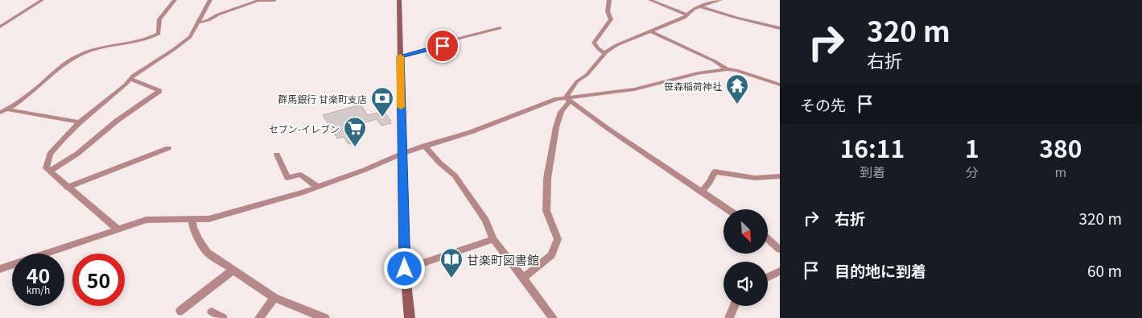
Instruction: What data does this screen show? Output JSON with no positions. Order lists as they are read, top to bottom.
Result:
{
  "places": {
    "temple": ["笹森稲荷神社"],
    "bank": ["群馬銀行 甘楽町支店"],
    "supermarket": ["セブン-イレブン"],
    "library": ["甘楽町図書館"]
  },
  "north": "bottom right",
  "page": {
    "turn": ["320 m", "右折"],
    "then": "その先",
    "eta": [
      "16:11",
      "到着",
      "1",
      "分",
      "380",
      "m"
    ],
    "list": [
      {
        "name": "右折",
        "value": "320 m"
      },
      {
        "name": "目的地に到着",
        "value": "60 m"
      }
    ],
    "speed": "40 km/h",
    "limit": "50"
  }
}
